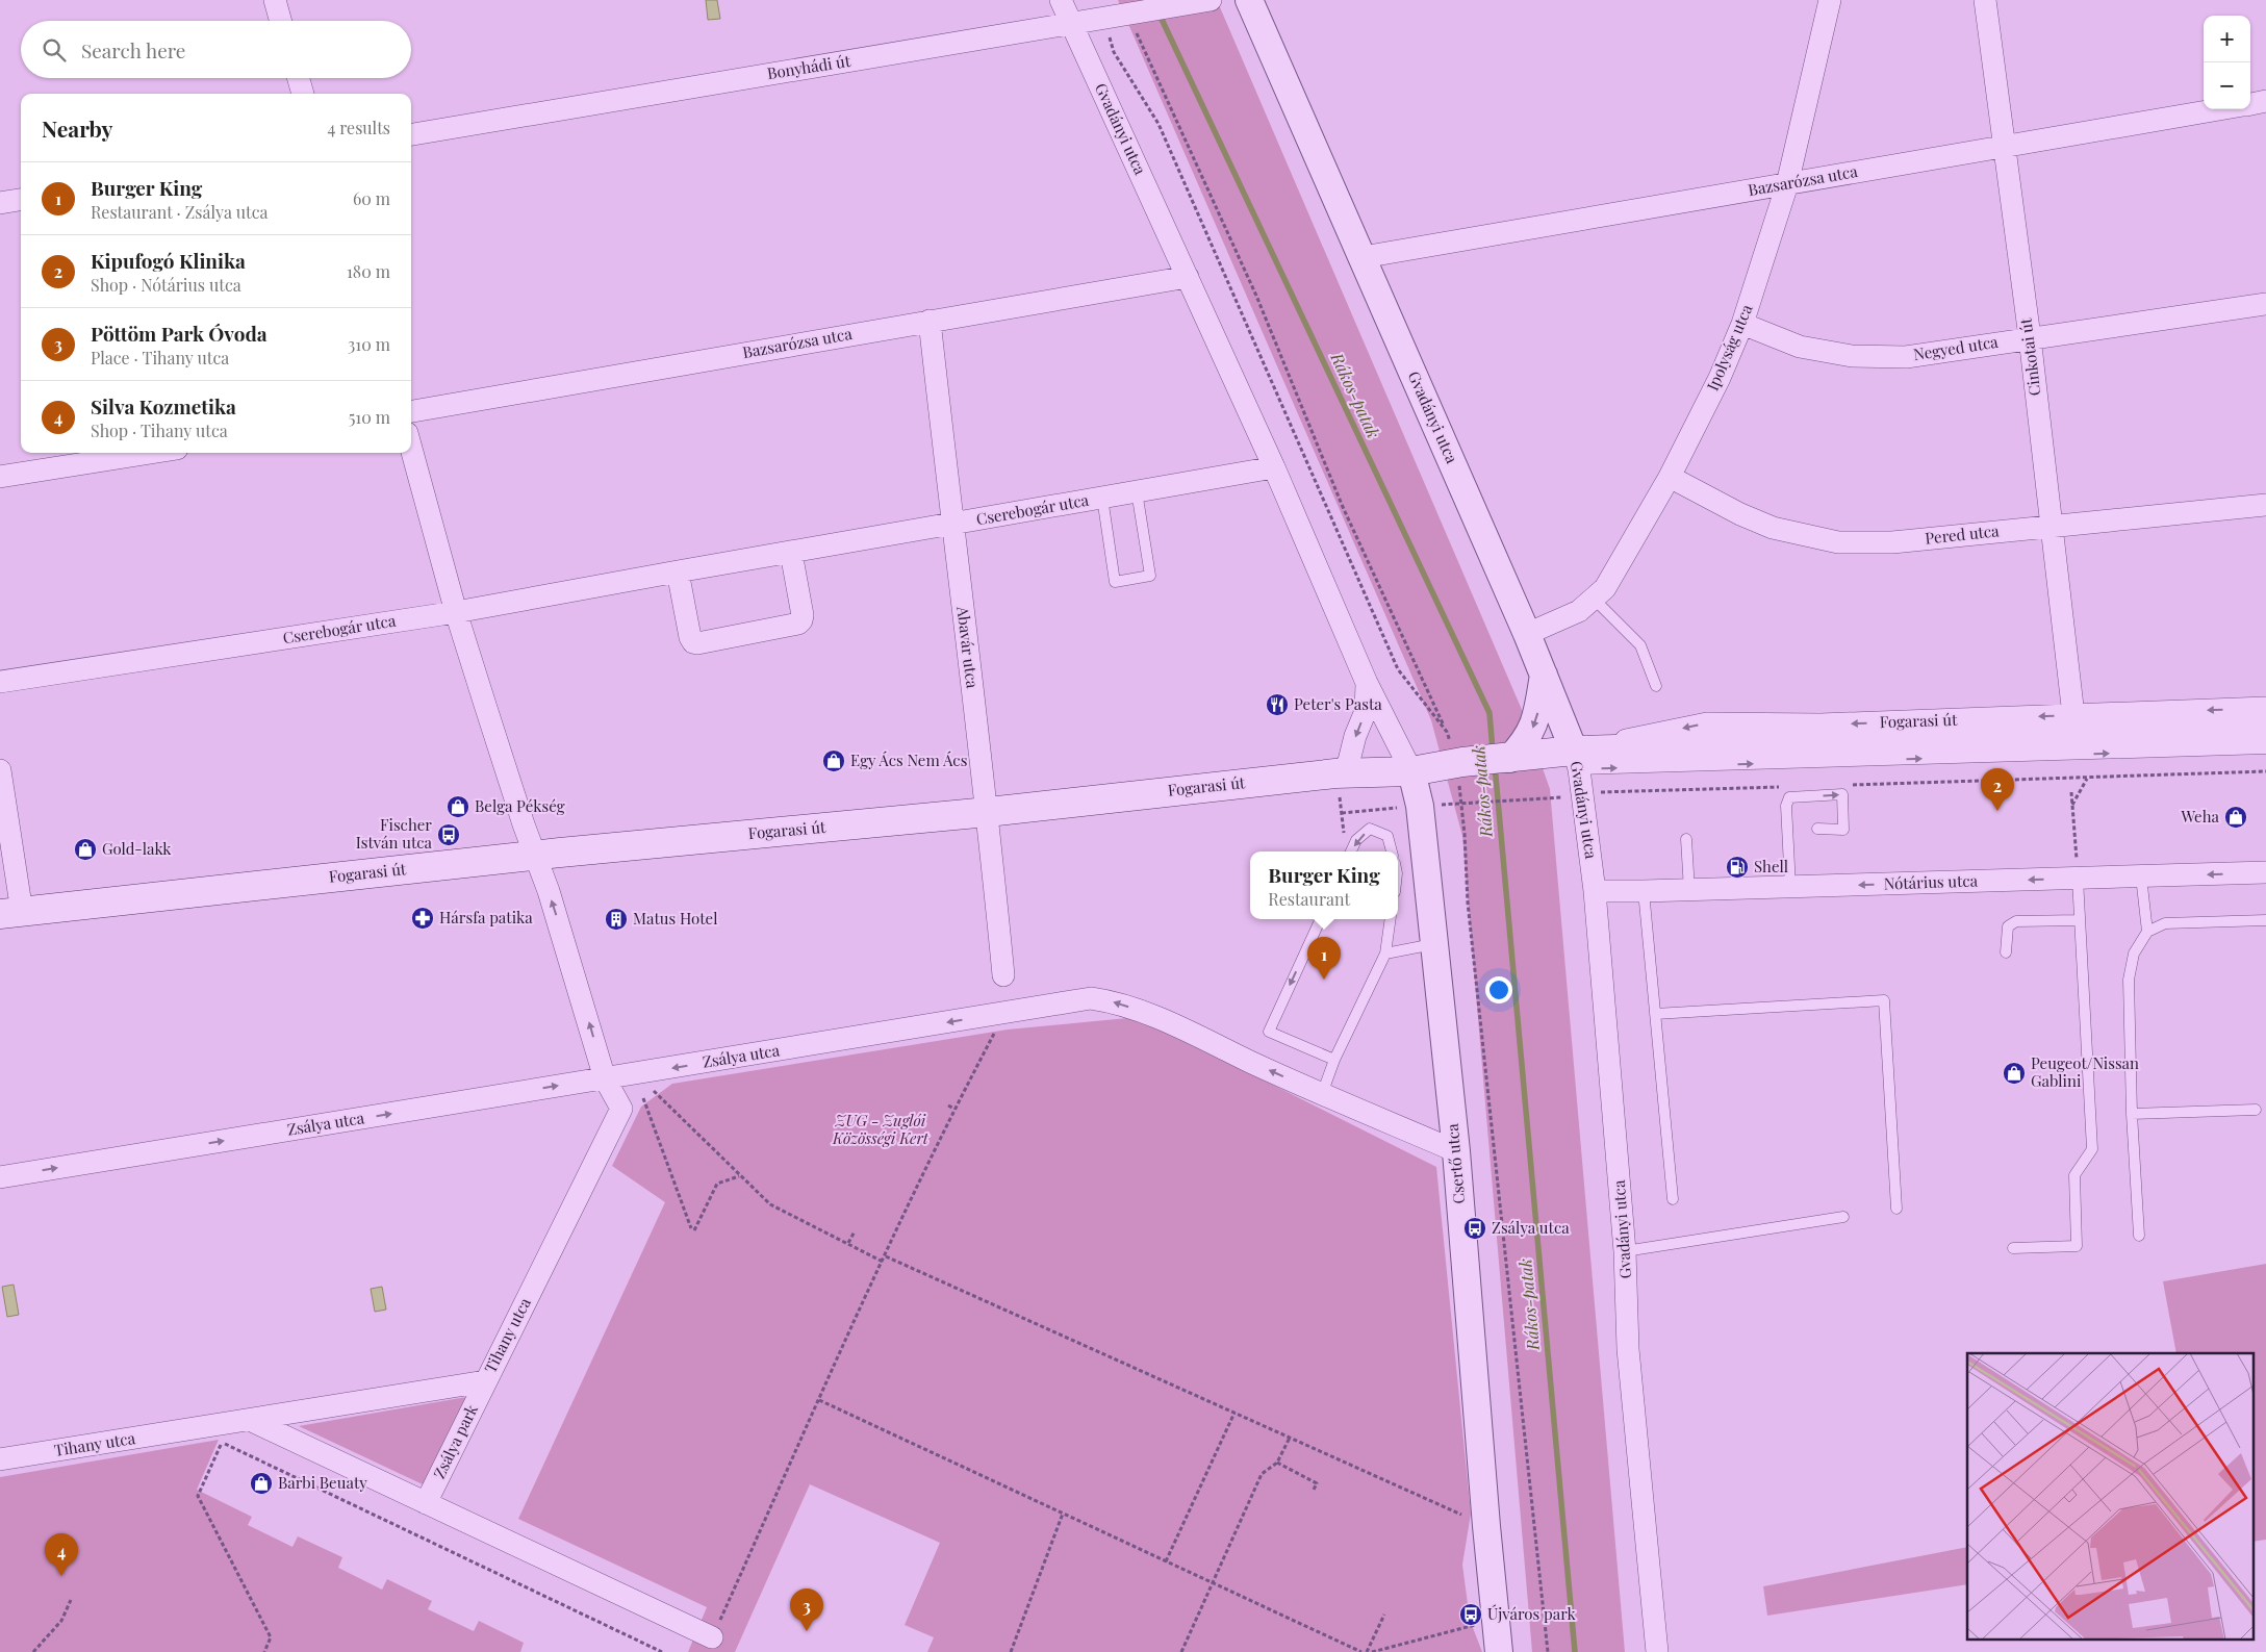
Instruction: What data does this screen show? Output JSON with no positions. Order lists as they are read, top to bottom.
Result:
{
  "streets": {
    "main road": ["Fogarasi út"],
    "street": [
      "Bonyhádi út",
      "Gvadányi utca",
      "Bazsarózsa utca",
      "Ipolyság utca",
      "Negyed utca",
      "Cinkotai út",
      "Cserebogár utca",
      "Pered utca",
      "Abavár utca",
      "Nótárius utca",
      "Zsálya utca",
      "Csertő utca",
      "Tihany utca",
      "Zsálya park"
    ]
  },
  "crossings": [
    ["Bonyhádi út", "Gvadányi utca"],
    ["Gvadányi utca", "Bazsarózsa utca"],
    ["Gvadányi utca", "Ipolyság utca"],
    ["Gvadányi utca", "Cserebogár utca"],
    ["Gvadányi utca", "Fogarasi út"],
    ["Gvadányi utca", "Nótárius utca"],
    ["Gvadányi utca", "Csertő utca"],
    ["Bazsarózsa utca", "Ipolyság utca"],
    ["Bazsarózsa utca", "Cinkotai út"],
    ["Bazsarózsa utca", "Abavár utca"],
    ["Ipolyság utca", "Negyed utca"],
    ["Ipolyság utca", "Pered utca"],
    ["Negyed utca", "Cinkotai út"],
    ["Cinkotai út", "Pered utca"],
    ["Cinkotai út", "Fogarasi út"],
    ["Cserebogár utca", "Abavár utca"],
    ["Abavár utca", "Fogarasi út"],
    ["Fogarasi út", "Csertő utca"],
    ["Zsálya utca", "Csertő utca"],
    ["Zsálya utca", "Tihany utca"],
    ["Tihany utca", "Zsálya park"]
  ],
  "one_way": ["Nótárius utca"],
  "water": ["Rákos-patak"],
  "parks": ["ZUG - Zuglói Közösségi Kert"],
  "places": {
    "restaurant": ["Peter's Pasta"],
    "shop": [
      "Egy Ács Nem Ács",
      "Belga Pékség",
      "Weha",
      "Gold-lakk",
      "Peugeot/Nissan Gablini",
      "Barbi Beuaty"
    ],
    "bus stop": ["Fischer István utca", "Zsálya utca", "Újváros park"],
    "fuel station": ["Shell"],
    "pharmacy": ["Hársfa patika"],
    "building": ["Matus Hotel"]
  },
  "page": {
    "map_buttons": ["+", "−"],
    "search": "Search here",
    "heading": ["Nearby", "4 results"],
    "list": [
      {
        "mark": "1",
        "name": "Burger King",
        "note": "Restaurant · Zsálya utca",
        "value": "60 m"
      },
      {
        "mark": "2",
        "name": "Kipufogó Klinika",
        "note": "Shop · Nótárius utca",
        "value": "180 m"
      },
      {
        "mark": "3",
        "name": "Pöttöm Park Óvoda",
        "note": "Place · Tihany utca",
        "value": "310 m"
      },
      {
        "mark": "4",
        "name": "Silva Kozmetika",
        "note": "Shop · Tihany utca",
        "value": "510 m"
      }
    ],
    "pins": [
      "2",
      "1",
      "4",
      "3"
    ],
    "popup": ["Burger King", "Restaurant"]
  }
}
